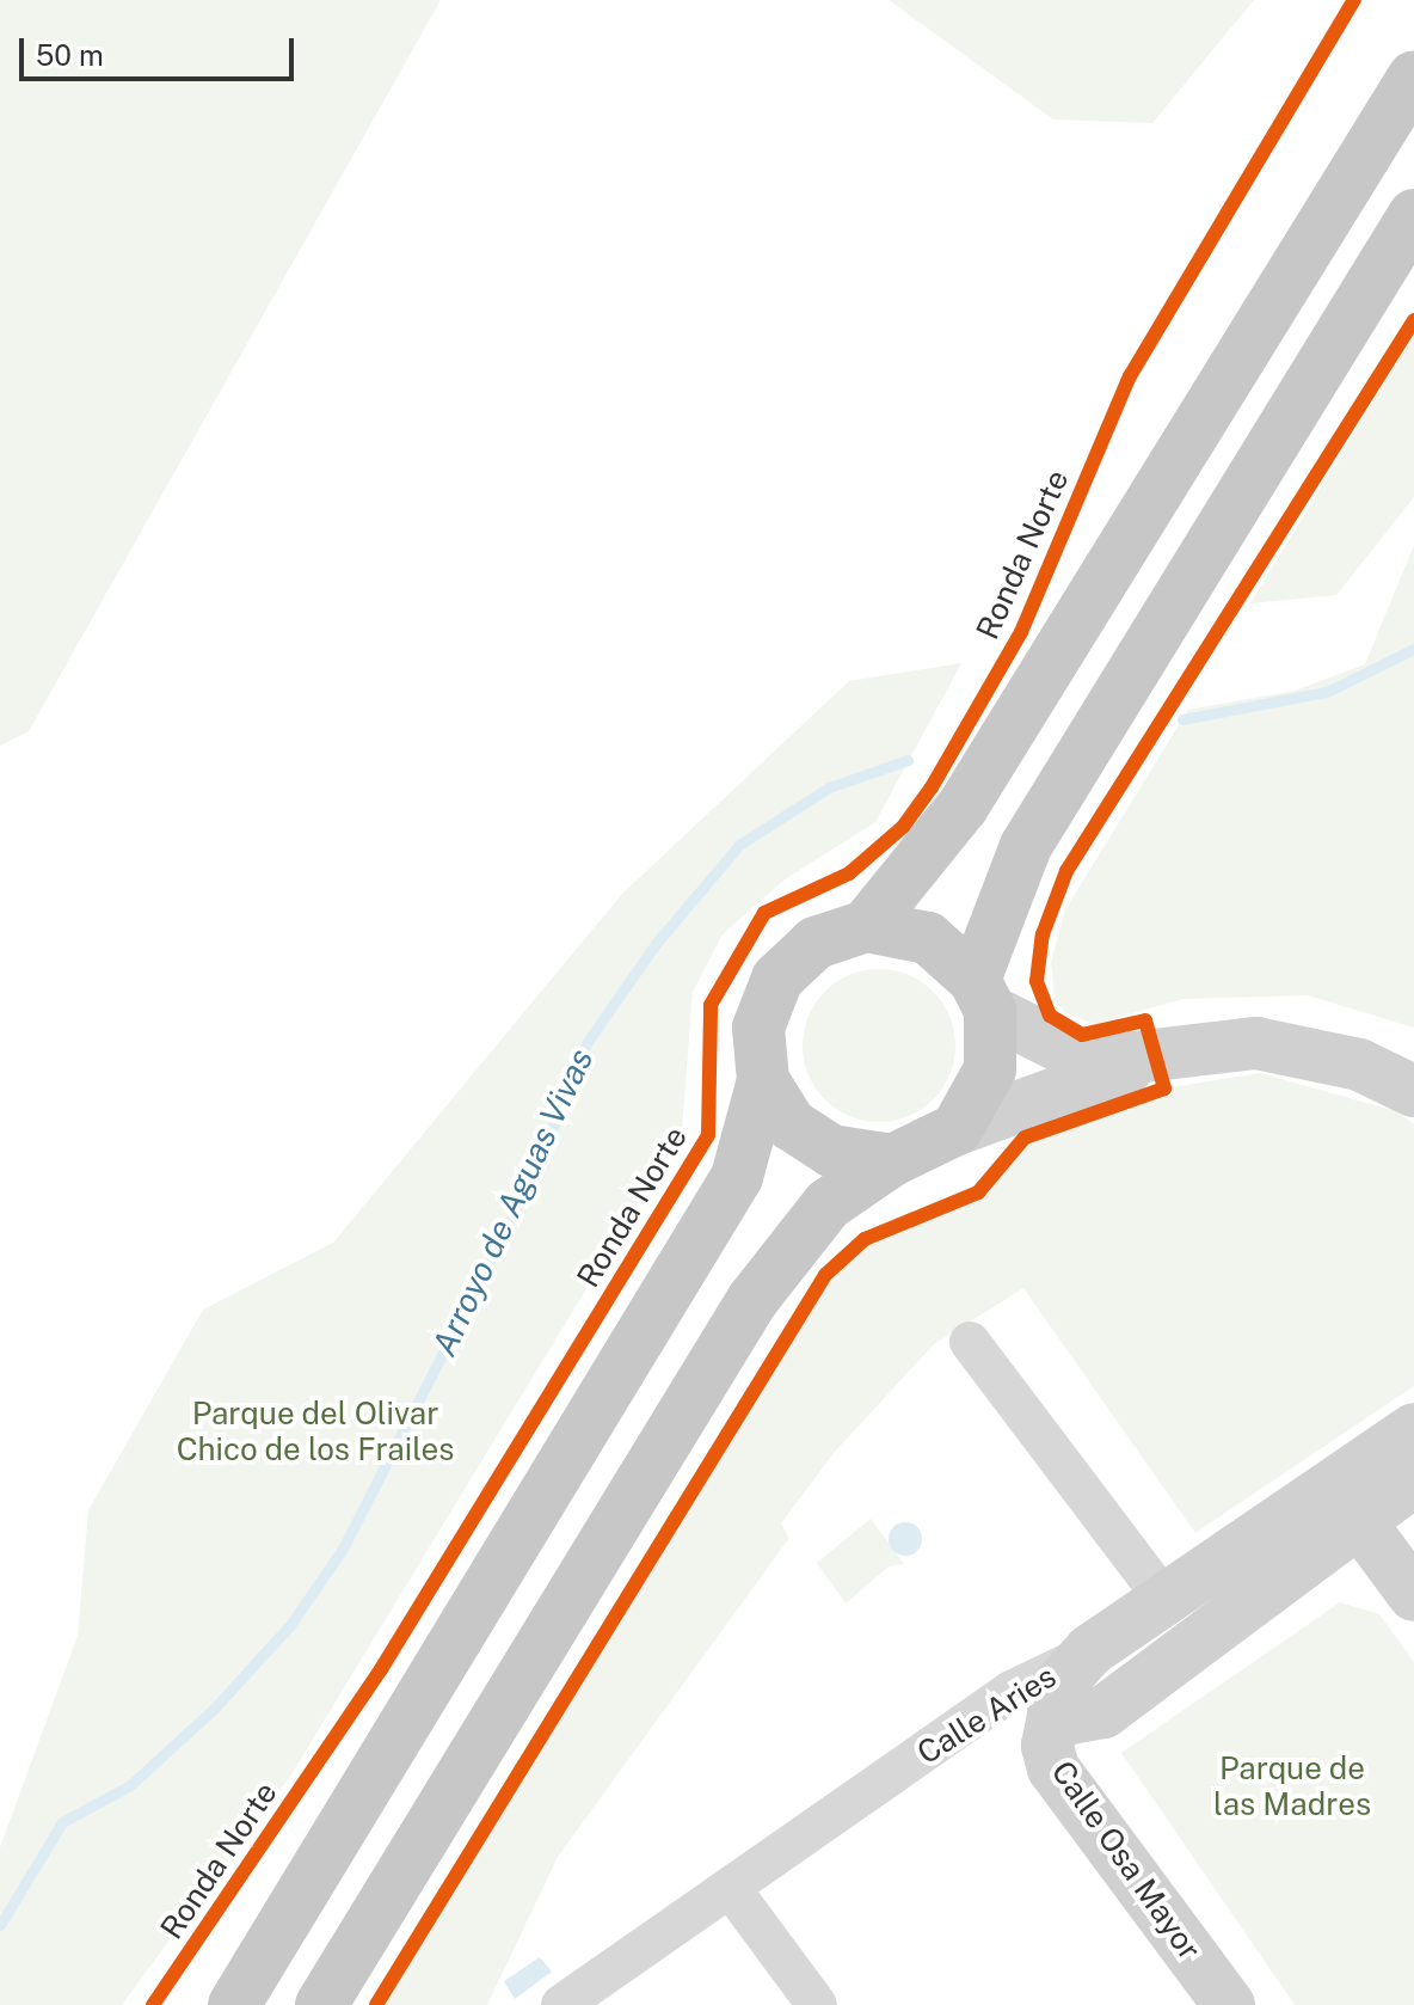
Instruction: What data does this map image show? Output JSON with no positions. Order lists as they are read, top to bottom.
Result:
{
  "streets": {
    "main road": ["Calle Aries", "Calle Osa Mayor"],
    "cycle path": ["Ronda Norte"]
  },
  "crossings": [
    ["Calle Aries", "Calle Osa Mayor"]
  ],
  "water": ["Arroyo de Aguas Vivas"],
  "parks": ["Parque del Olivar Chico de los Frailes", "Parque de las Madres"],
  "scale_bar": "50 m"
}
